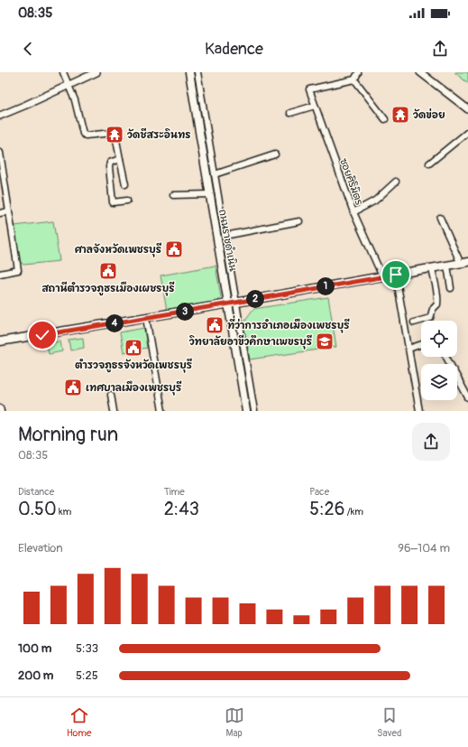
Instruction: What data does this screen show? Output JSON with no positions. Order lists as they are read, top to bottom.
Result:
{
  "streets": {
    "main road": ["ถนนราชดำเนิน"],
    "street": ["ซอยศิริมิตร"]
  },
  "places": {
    "temple": ["วัดข่อย", "วัดชีสระอินทร"],
    "public building": [
      "ศาลจังหวัดเพชรบุรี",
      "สถานีตำรวจภูธรเมืองเผชรบุรี",
      "ที่ว่าการอำเภอเมืองเพชรบุรี",
      "ตำรวจภูธรจังหวัดเพชรบุรี",
      "เทศบาลเมืองเพชรบุรี"
    ],
    "school or university": ["วิทยาลัยอาขีวคึกษาเพขรบุรี"]
  },
  "page": {
    "status": "08:35",
    "header": "Kadence",
    "pins": [
      "1",
      "2",
      "3",
      "4"
    ],
    "heading": ["Morning run", "08:35"],
    "stats": [
      ["Distance", "0.50 km"],
      ["Time", "2:43"],
      ["Pace", "5:26 /km"]
    ],
    "chart": ["Elevation", "96–104 m"],
    "list": [
      {
        "name": "100 m",
        "note": "5:33"
      },
      {
        "name": "200 m",
        "note": "5:25"
      }
    ],
    "tabs": ["Home", "Map", "Saved"]
  }
}
